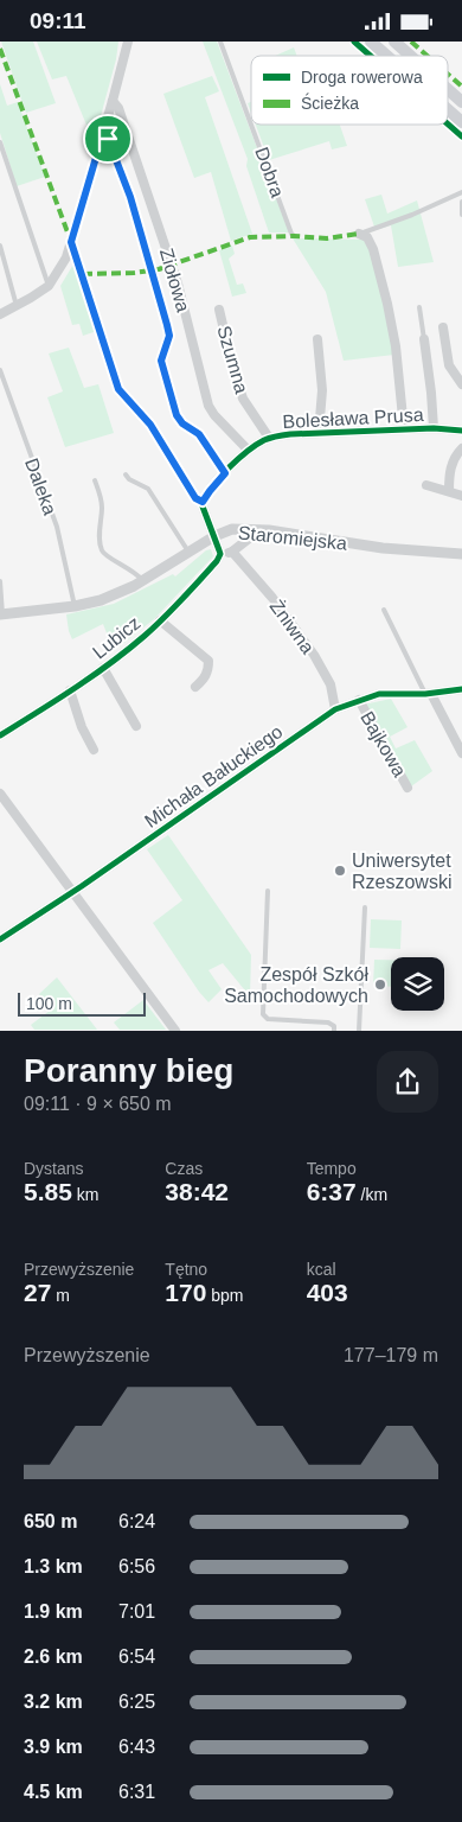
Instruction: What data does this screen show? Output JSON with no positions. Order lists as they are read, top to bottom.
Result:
{
  "streets": {
    "street": [
      "Ziołowa",
      "Szumna",
      "Bolesława Prusa",
      "Staromiejska",
      "Żniwna",
      "Lubicz",
      "Bajkowa",
      "Michała Bałuckiego"
    ],
    "lane": ["Dobra", "Daleka"]
  },
  "crossings": [
    ["Ziołowa", "Bolesława Prusa"],
    ["Szumna", "Bolesława Prusa"],
    ["Daleka", "Staromiejska"],
    ["Żniwna", "Michała Bałuckiego"],
    ["Bajkowa", "Michała Bałuckiego"]
  ],
  "places": ["Uniwersytet Rzeszowski", "Zespół Szkół Samochodowych"],
  "legend": ["Droga rowerowa", "Ścieżka"],
  "scale_bar": "100 m",
  "page": {
    "status": "09:11",
    "scale": "100 m",
    "heading": ["Poranny bieg", "09:11 · 9 × 650 m"],
    "stats": [
      ["Dystans", "5.85 km"],
      ["Czas", "38:42"],
      ["Tempo", "6:37 /km"],
      ["Przewyższenie", "27 m"],
      ["Tętno", "170 bpm"],
      ["kcal", "403"]
    ],
    "chart": ["Przewyższenie", "177–179 m"],
    "list": [
      {
        "name": "650 m",
        "note": "6:24"
      },
      {
        "name": "1.3 km",
        "note": "6:56"
      },
      {
        "name": "1.9 km",
        "note": "7:01"
      },
      {
        "name": "2.6 km",
        "note": "6:54"
      },
      {
        "name": "3.2 km",
        "note": "6:25"
      },
      {
        "name": "3.9 km",
        "note": "6:43"
      },
      {
        "name": "4.5 km",
        "note": "6:31"
      }
    ]
  }
}
